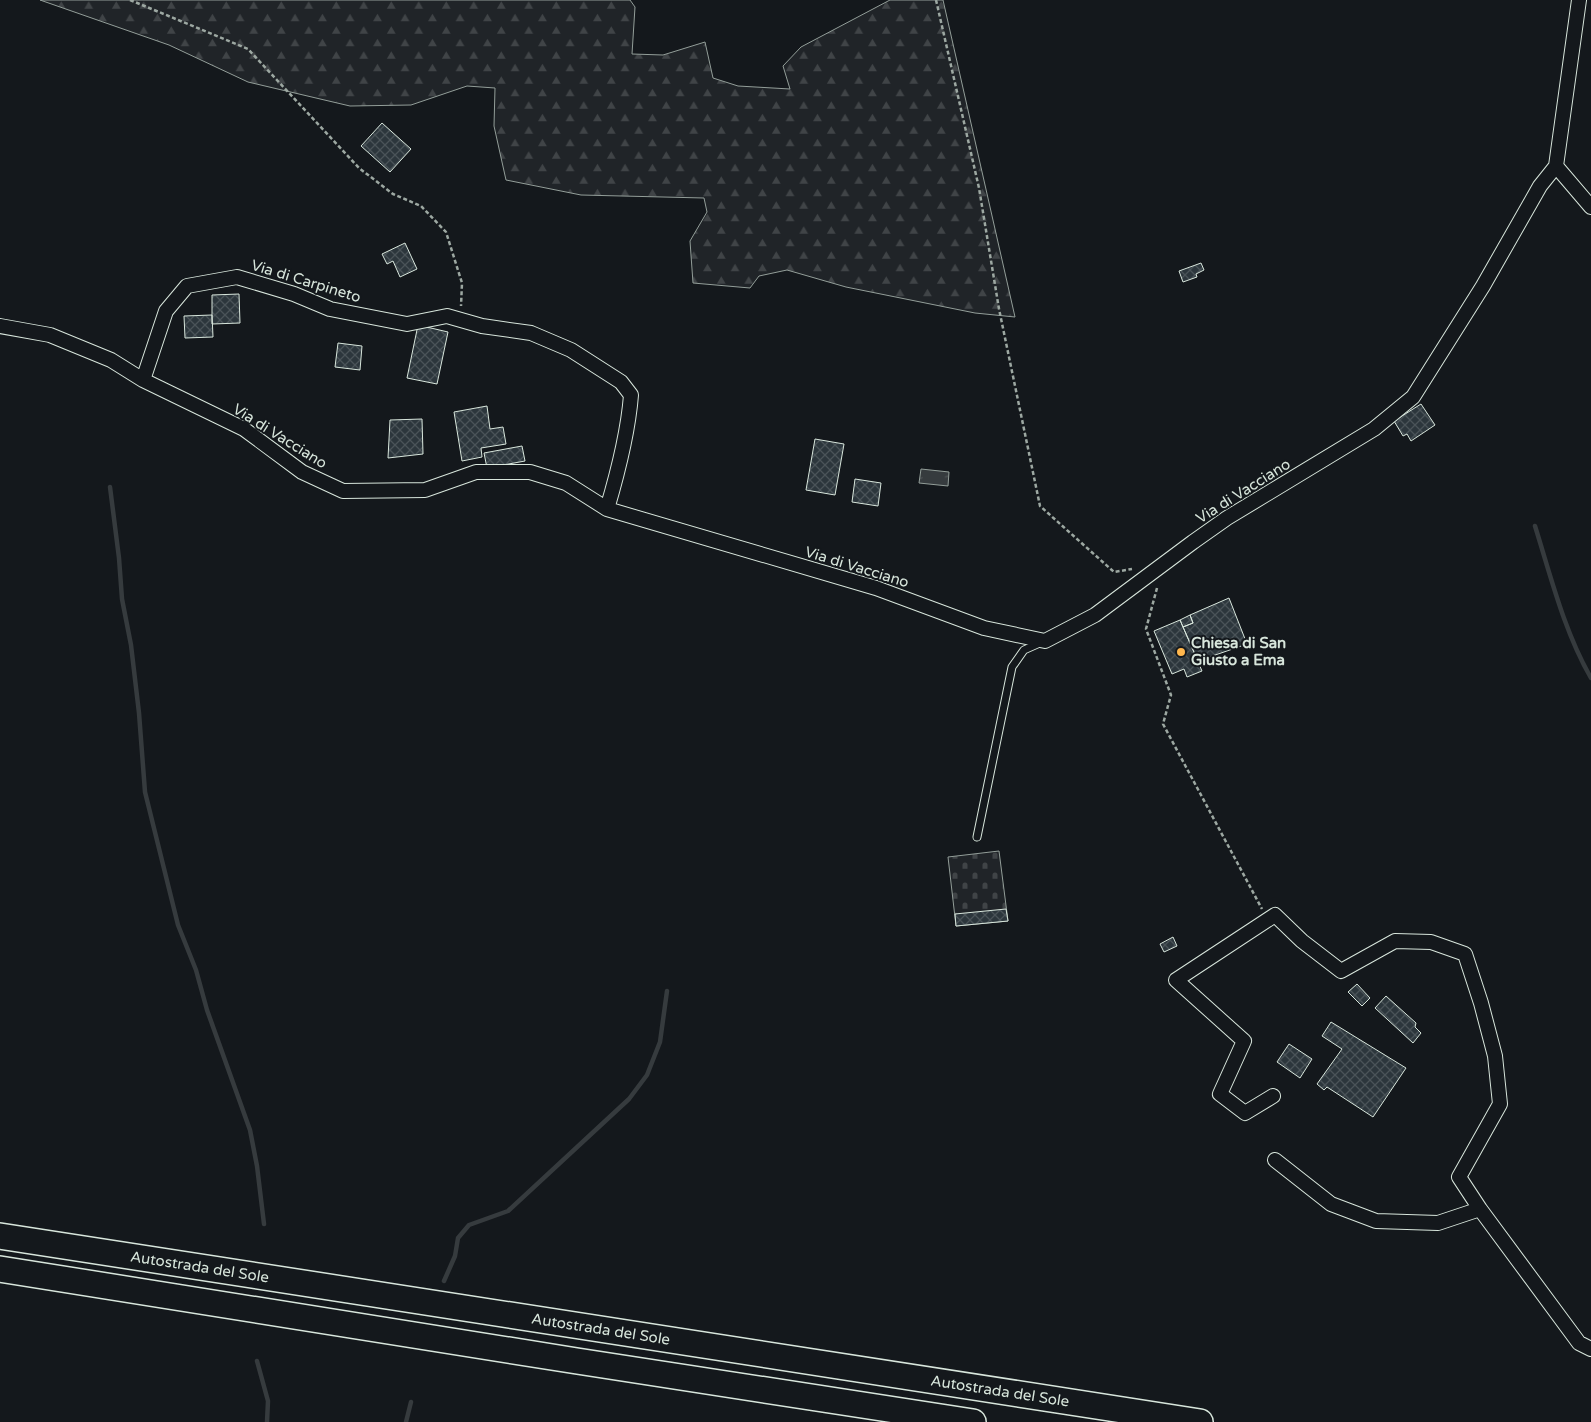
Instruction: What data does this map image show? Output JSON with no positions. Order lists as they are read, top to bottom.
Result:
{
  "streets": {
    "highway": ["Autostrada del Sole"],
    "street": ["Via di Carpineto", "Via di Vacciano"]
  },
  "crossings": [
    ["Via di Carpineto", "Via di Vacciano"]
  ],
  "places": ["Chiesa di San Giusto a Ema"]
}
